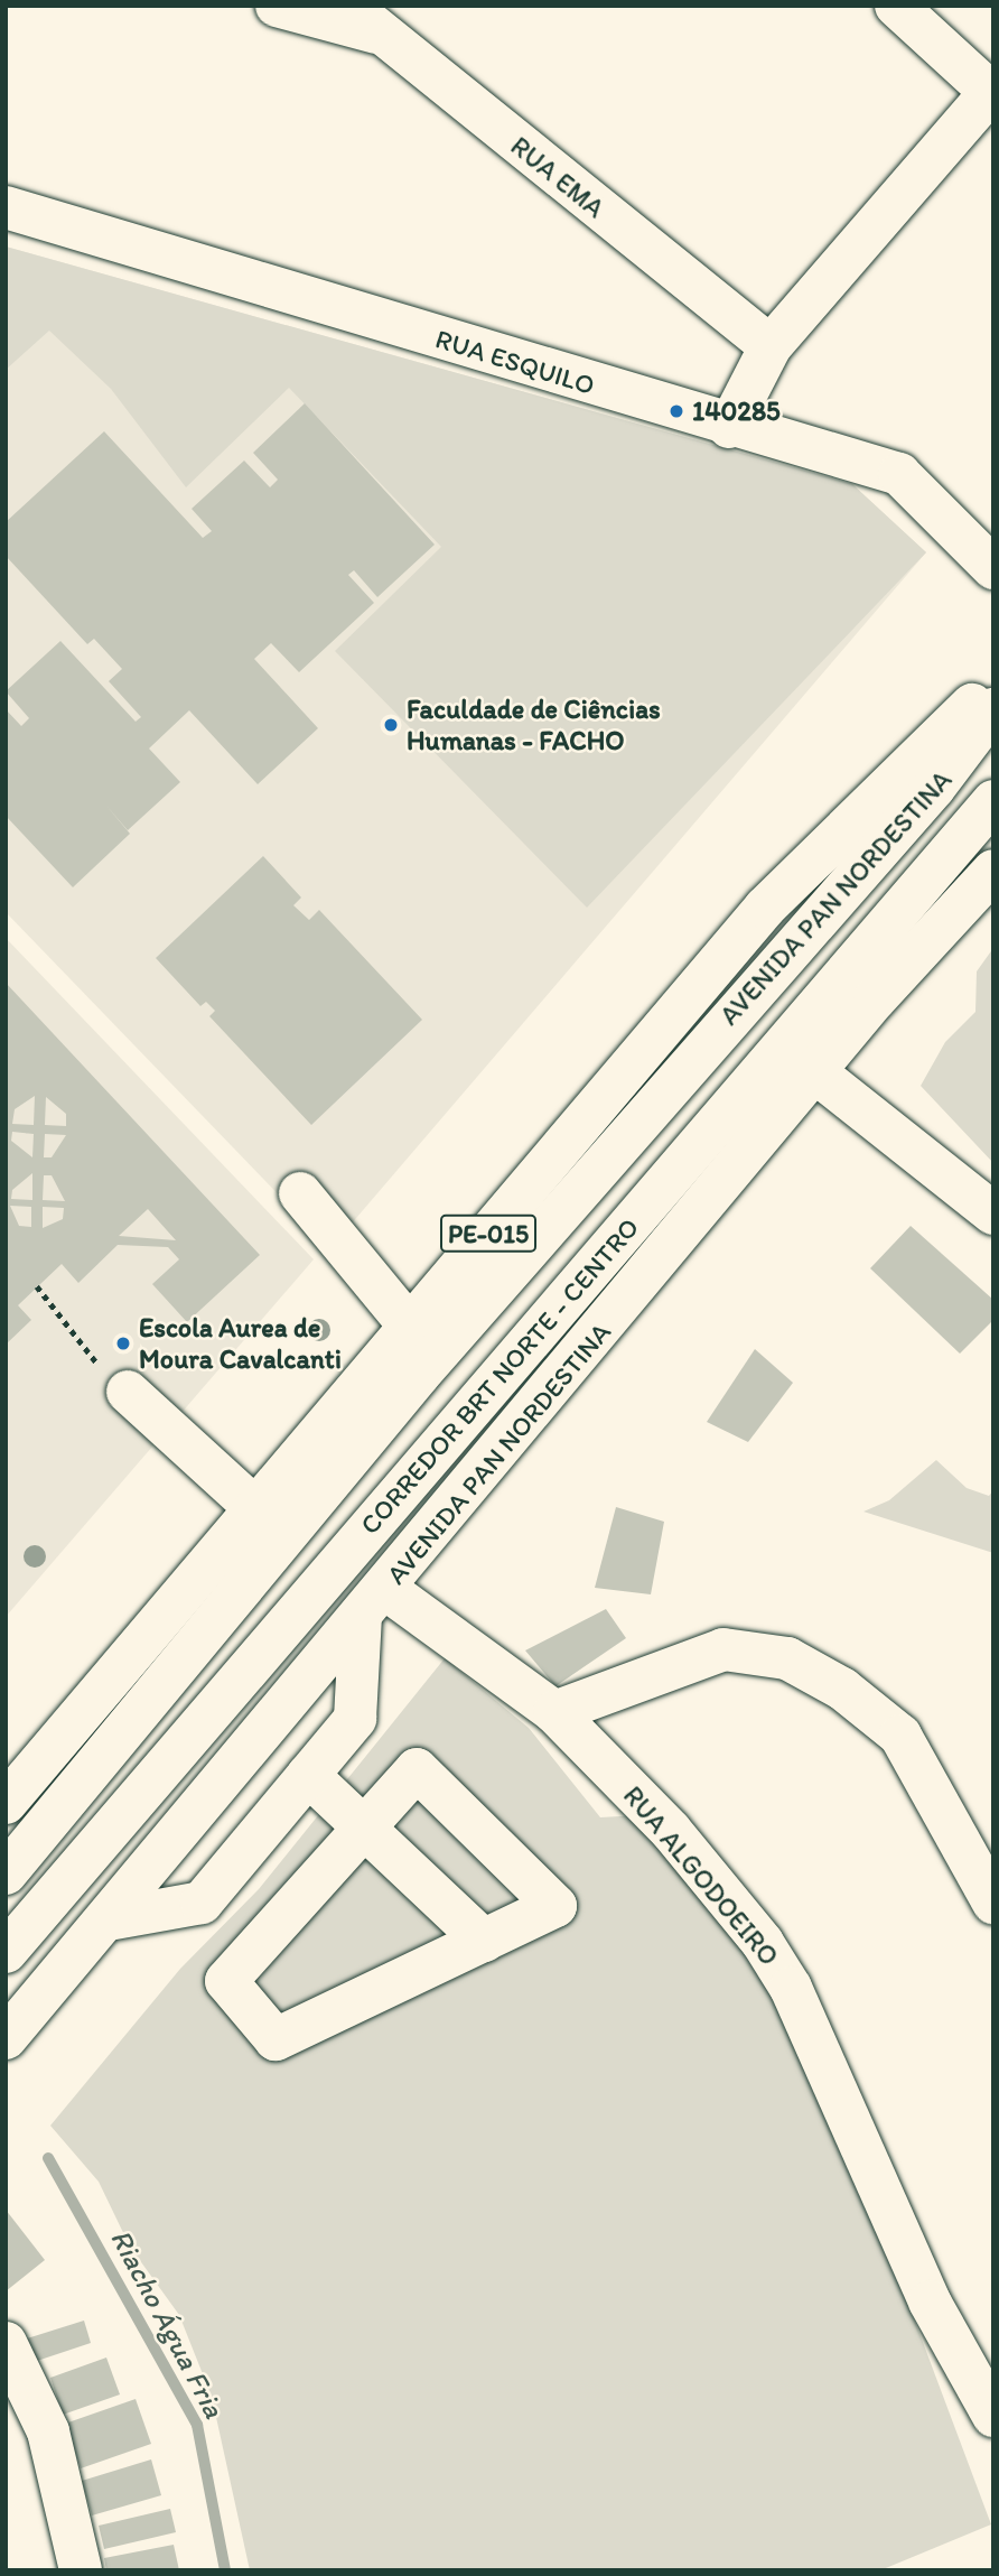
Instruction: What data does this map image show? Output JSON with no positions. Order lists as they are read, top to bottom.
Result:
{
  "streets": {
    "main road": [
      "RUA EMA",
      "RUA ESQUILO",
      "AVENIDA PAN NORDESTINA",
      "PE-015",
      "CORREDOR BRT NORTE - CENTRO",
      "RUA ALGODOEIRO"
    ]
  },
  "crossings": [
    ["AVENIDA PAN NORDESTINA", "RUA ALGODOEIRO"]
  ],
  "water": ["Riacho Água Fria"],
  "places": ["140285", "Faculdade de Ciências Humanas - FACHO", "Escola Aurea de Moura Cavalcanti"]
}
